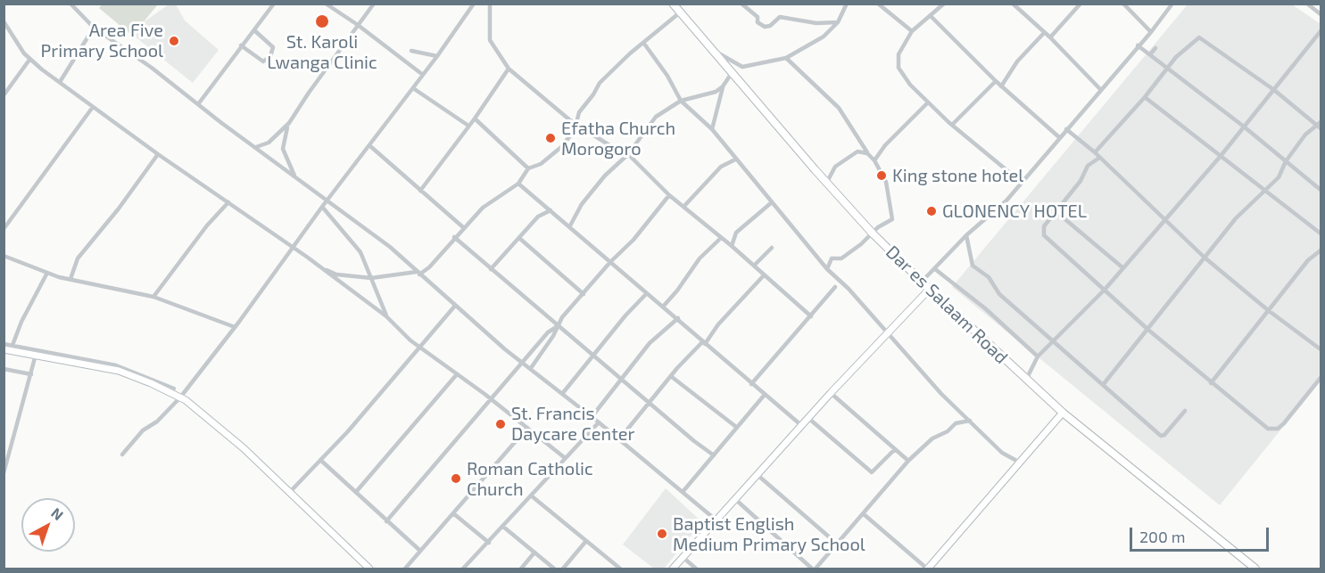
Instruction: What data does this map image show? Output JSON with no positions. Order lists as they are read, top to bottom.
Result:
{
  "streets": {
    "highway": ["Dar es Salaam Road"]
  },
  "places": [
    "St. Karoli Lwanga Clinic",
    "Area Five Primary School",
    "Efatha Church Morogoro",
    "King stone hotel",
    "GLONENCY HOTEL",
    "St. Francis Daycare Center",
    "Roman Catholic Church",
    "Baptist English Medium Primary School"
  ],
  "scale_bar": "200 m",
  "north": "top right"
}
